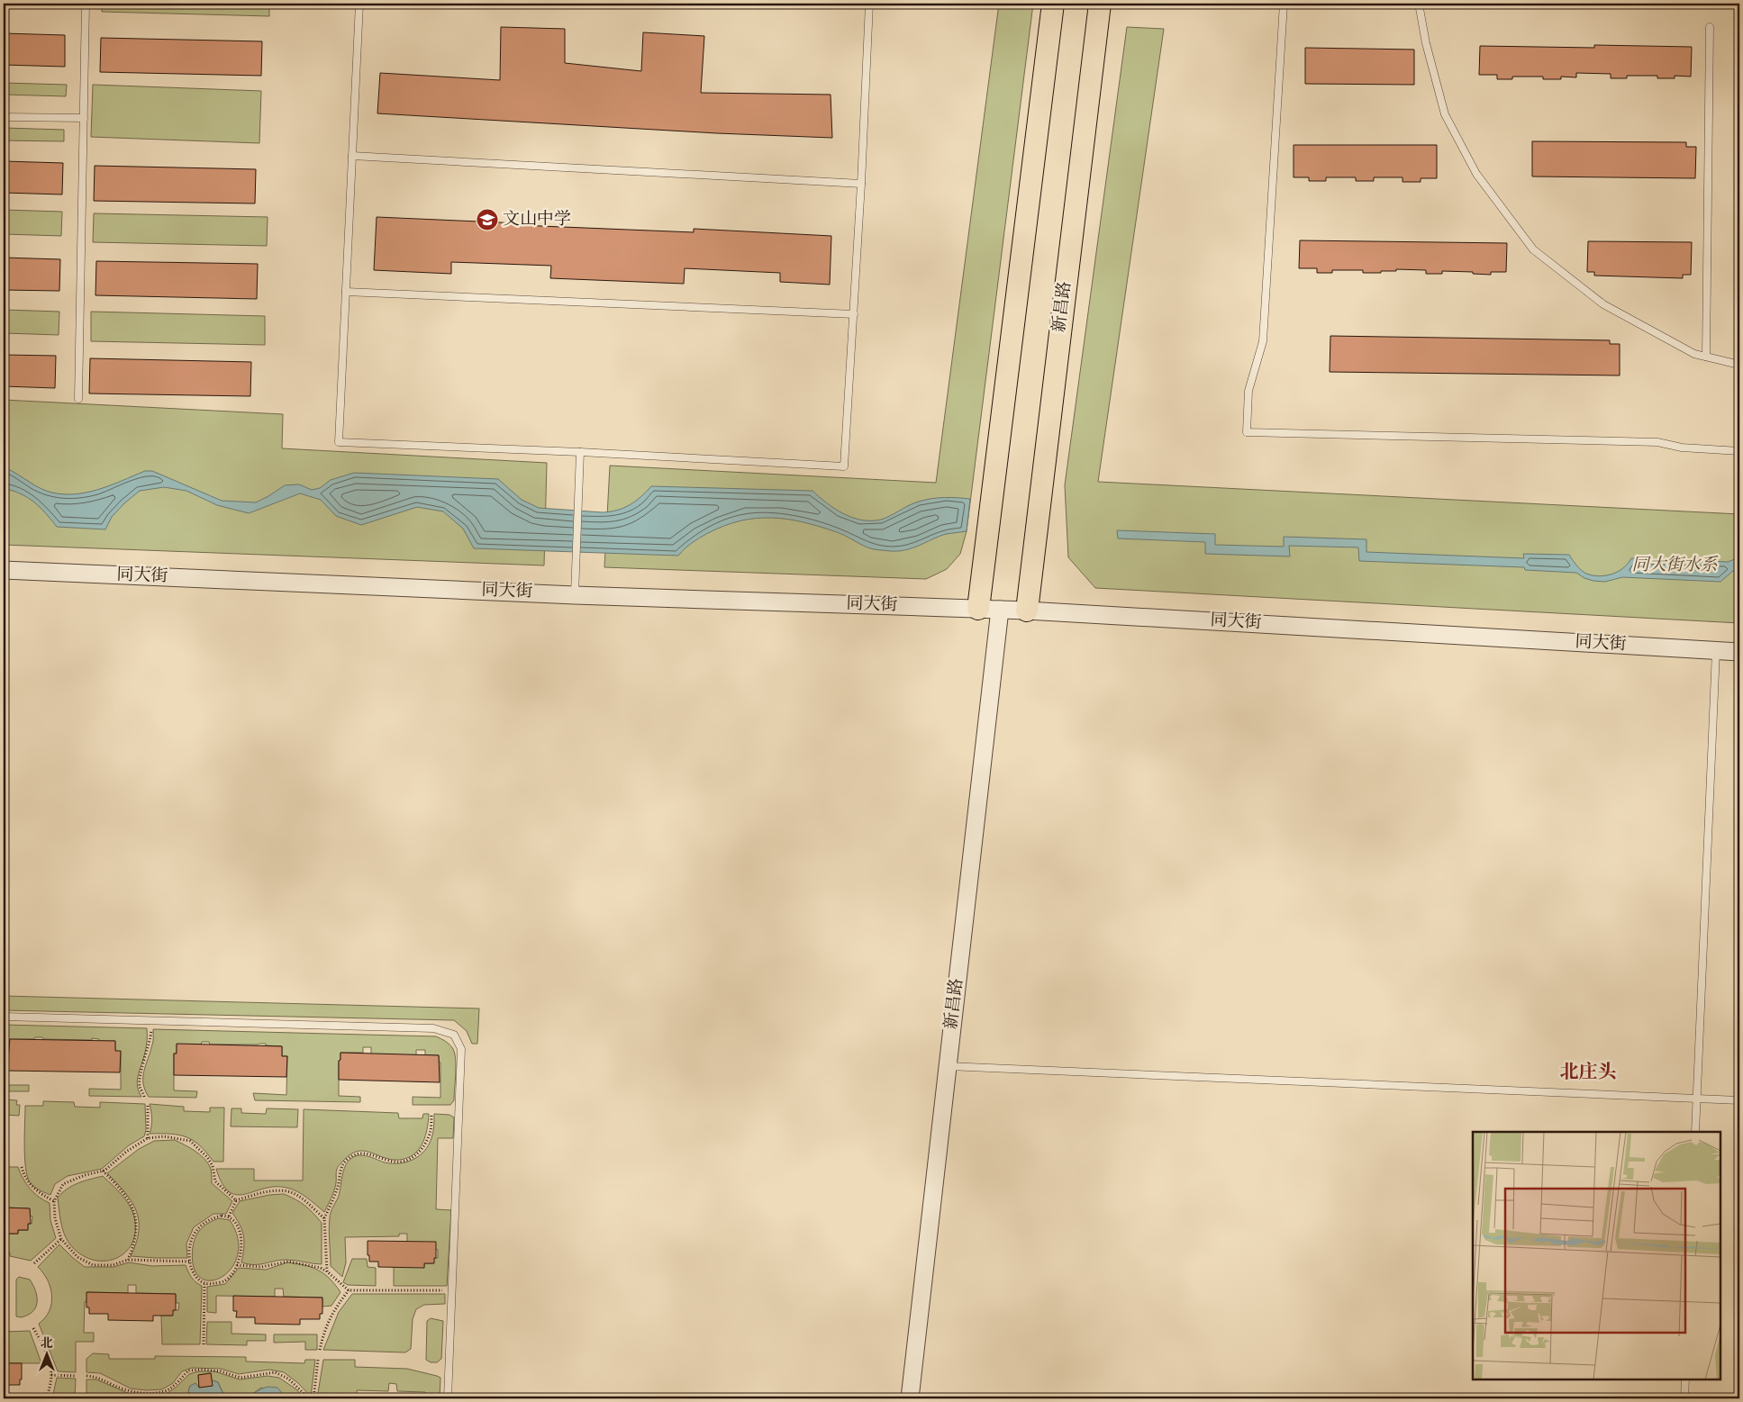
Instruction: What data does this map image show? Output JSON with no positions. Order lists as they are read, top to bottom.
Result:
{
  "streets": {
    "main road": ["新昌路"],
    "street": ["同大街"]
  },
  "crossings": [
    ["新昌路", "同大街"]
  ],
  "districts": ["北庄头"],
  "parks": ["同大街水系"],
  "places": {
    "school or university": ["文山中学"]
  },
  "north": "top"
}
